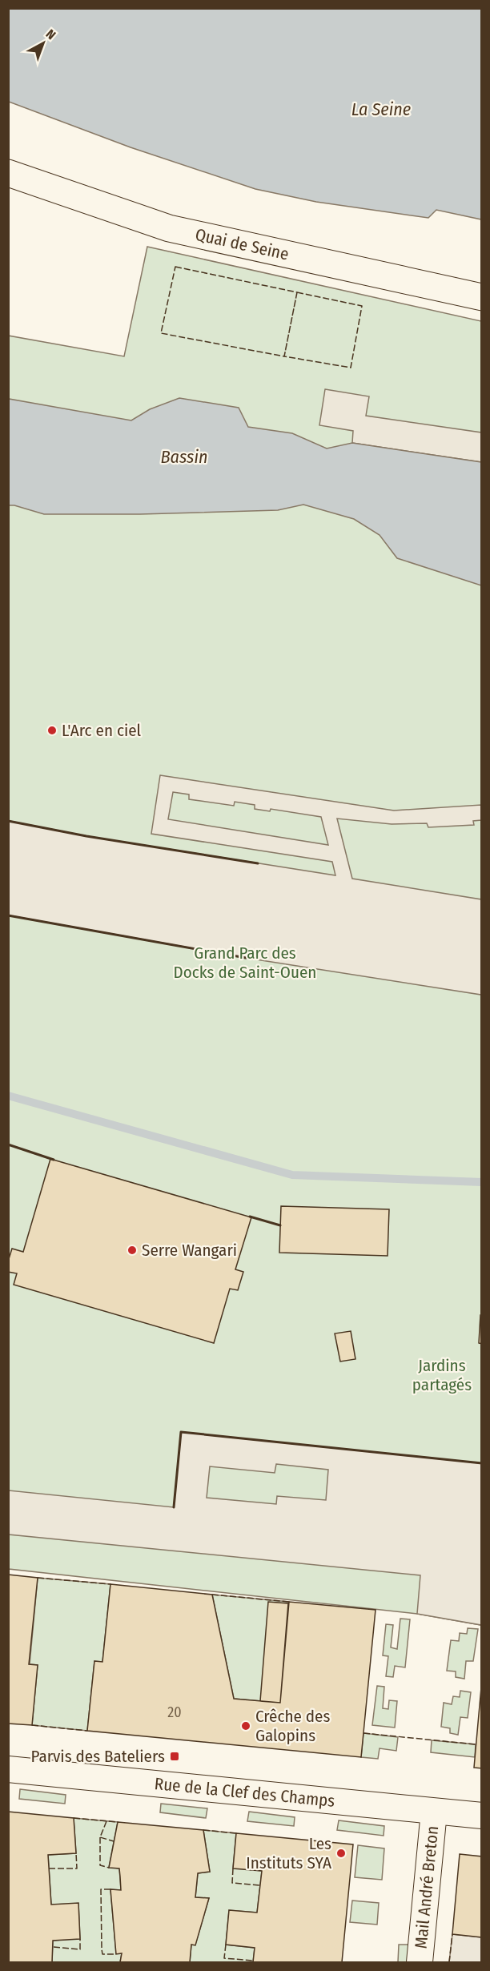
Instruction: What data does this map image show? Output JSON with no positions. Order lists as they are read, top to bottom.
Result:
{
  "streets": {
    "main road": ["Quai de Seine"],
    "street": ["Rue de la Clef des Champs", "Mail André Breton"]
  },
  "crossings": [
    ["Rue de la Clef des Champs", "Mail André Breton"]
  ],
  "water": ["La Seine", "Bassin"],
  "parks": ["Grand Parc des Docks de Saint-Ouen", "Jardins partagés"],
  "places": {
    "other": [
      "L'Arc en ciel",
      "Serre Wangari",
      "Crêche des Galopins",
      "Les Instituts SYA"
    ],
    "transit": ["Parvis des Bateliers"]
  },
  "house_numbers": ["20"],
  "north": "top right"
}
